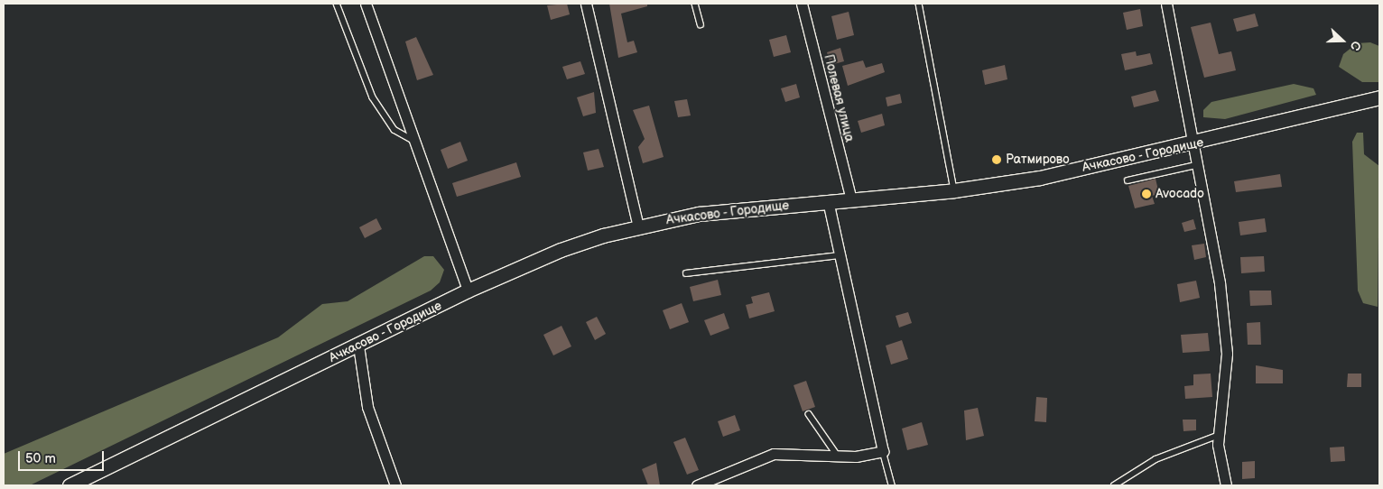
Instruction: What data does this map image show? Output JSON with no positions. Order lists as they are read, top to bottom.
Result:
{
  "streets": {
    "street": ["Полевая улица", "Ачкасово - Городище"]
  },
  "crossings": [
    ["Полевая улица", "Ачкасово - Городище"]
  ],
  "places": ["Ратмирово", "Avocado"],
  "scale_bar": "50 m",
  "north": "right"
}
